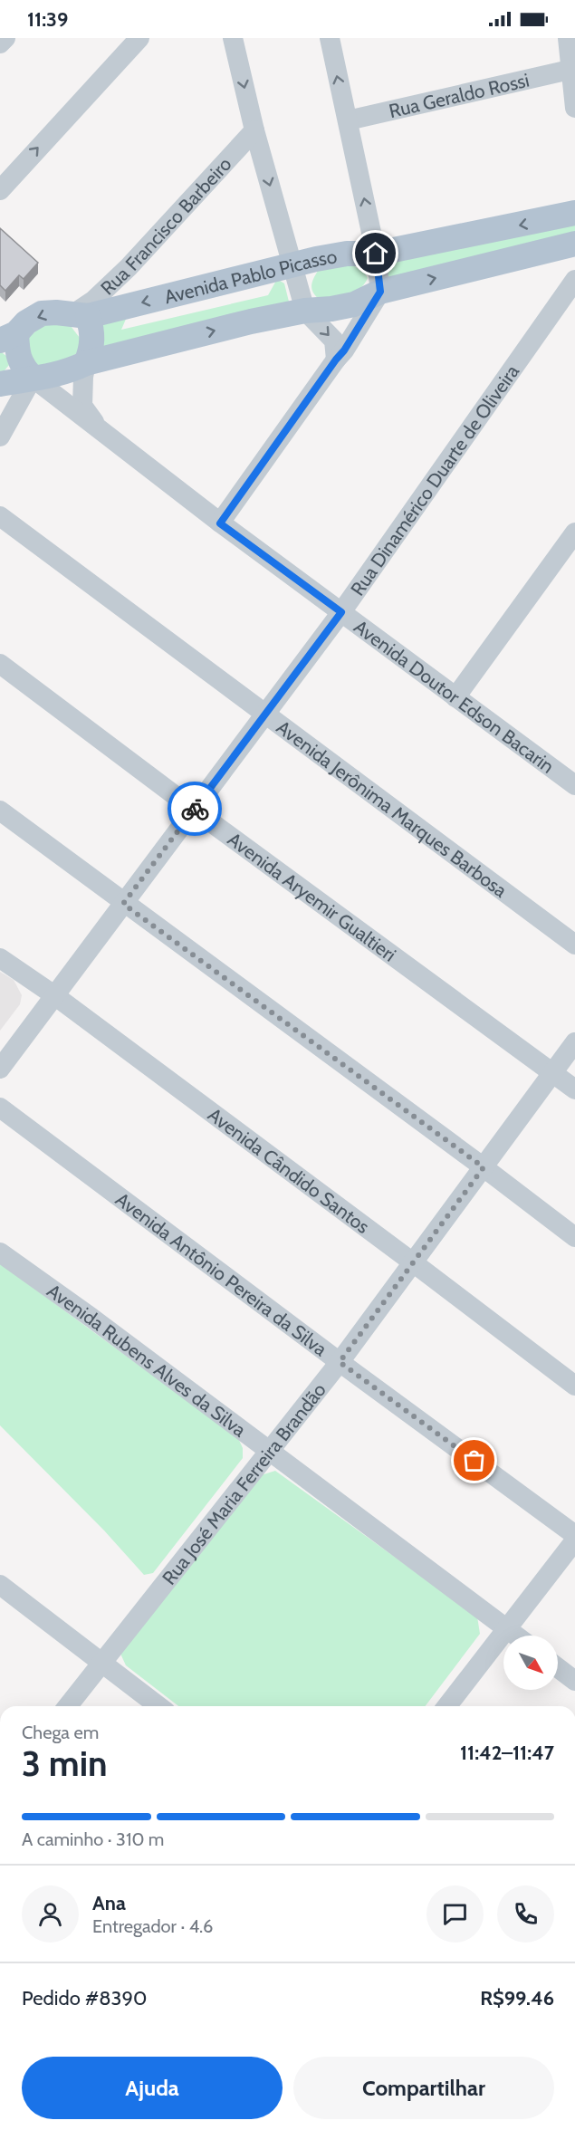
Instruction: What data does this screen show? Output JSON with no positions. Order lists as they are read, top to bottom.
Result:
{
  "streets": {
    "main road": ["Avenida Pablo Picasso"],
    "street": [
      "Rua Geraldo Rossi",
      "Rua Francisco Barbeiro",
      "Rua Dinamérico Duarte de Oliveira",
      "Avenida Doutor Edson Bacarin",
      "Avenida Jerônima Marques Barbosa",
      "Avenida Aryemir Gualtieri",
      "Avenida Cândido Santos",
      "Avenida Antônio Pereira da Silva",
      "Avenida Rubens Alves da Silva",
      "Rua José Maria Ferreira Brandão"
    ]
  },
  "crossings": [
    ["Rua Francisco Barbeiro", "Avenida Pablo Picasso"],
    ["Rua Francisco Barbeiro", "Avenida Doutor Edson Bacarin"],
    ["Avenida Pablo Picasso", "Avenida Doutor Edson Bacarin"],
    ["Rua Dinamérico Duarte de Oliveira", "Avenida Doutor Edson Bacarin"],
    ["Rua Dinamérico Duarte de Oliveira", "Avenida Jerônima Marques Barbosa"],
    ["Rua Dinamérico Duarte de Oliveira", "Avenida Aryemir Gualtieri"],
    ["Rua Dinamérico Duarte de Oliveira", "Avenida Cândido Santos"],
    ["Avenida Aryemir Gualtieri", "Rua José Maria Ferreira Brandão"],
    ["Avenida Cândido Santos", "Rua José Maria Ferreira Brandão"],
    ["Avenida Antônio Pereira da Silva", "Rua José Maria Ferreira Brandão"],
    ["Avenida Rubens Alves da Silva", "Rua José Maria Ferreira Brandão"]
  ],
  "north": "bottom right",
  "page": {
    "status": "11:39",
    "heading": ["3 min", "Chega em", "11:42–11:47"],
    "panel": [
      "Ana",
      "Entregador · 4.6",
      "Pedido #8390",
      "R$99.46"
    ],
    "bar": "A caminho · 310 m",
    "buttons": ["Ajuda", "Compartilhar"]
  }
}
